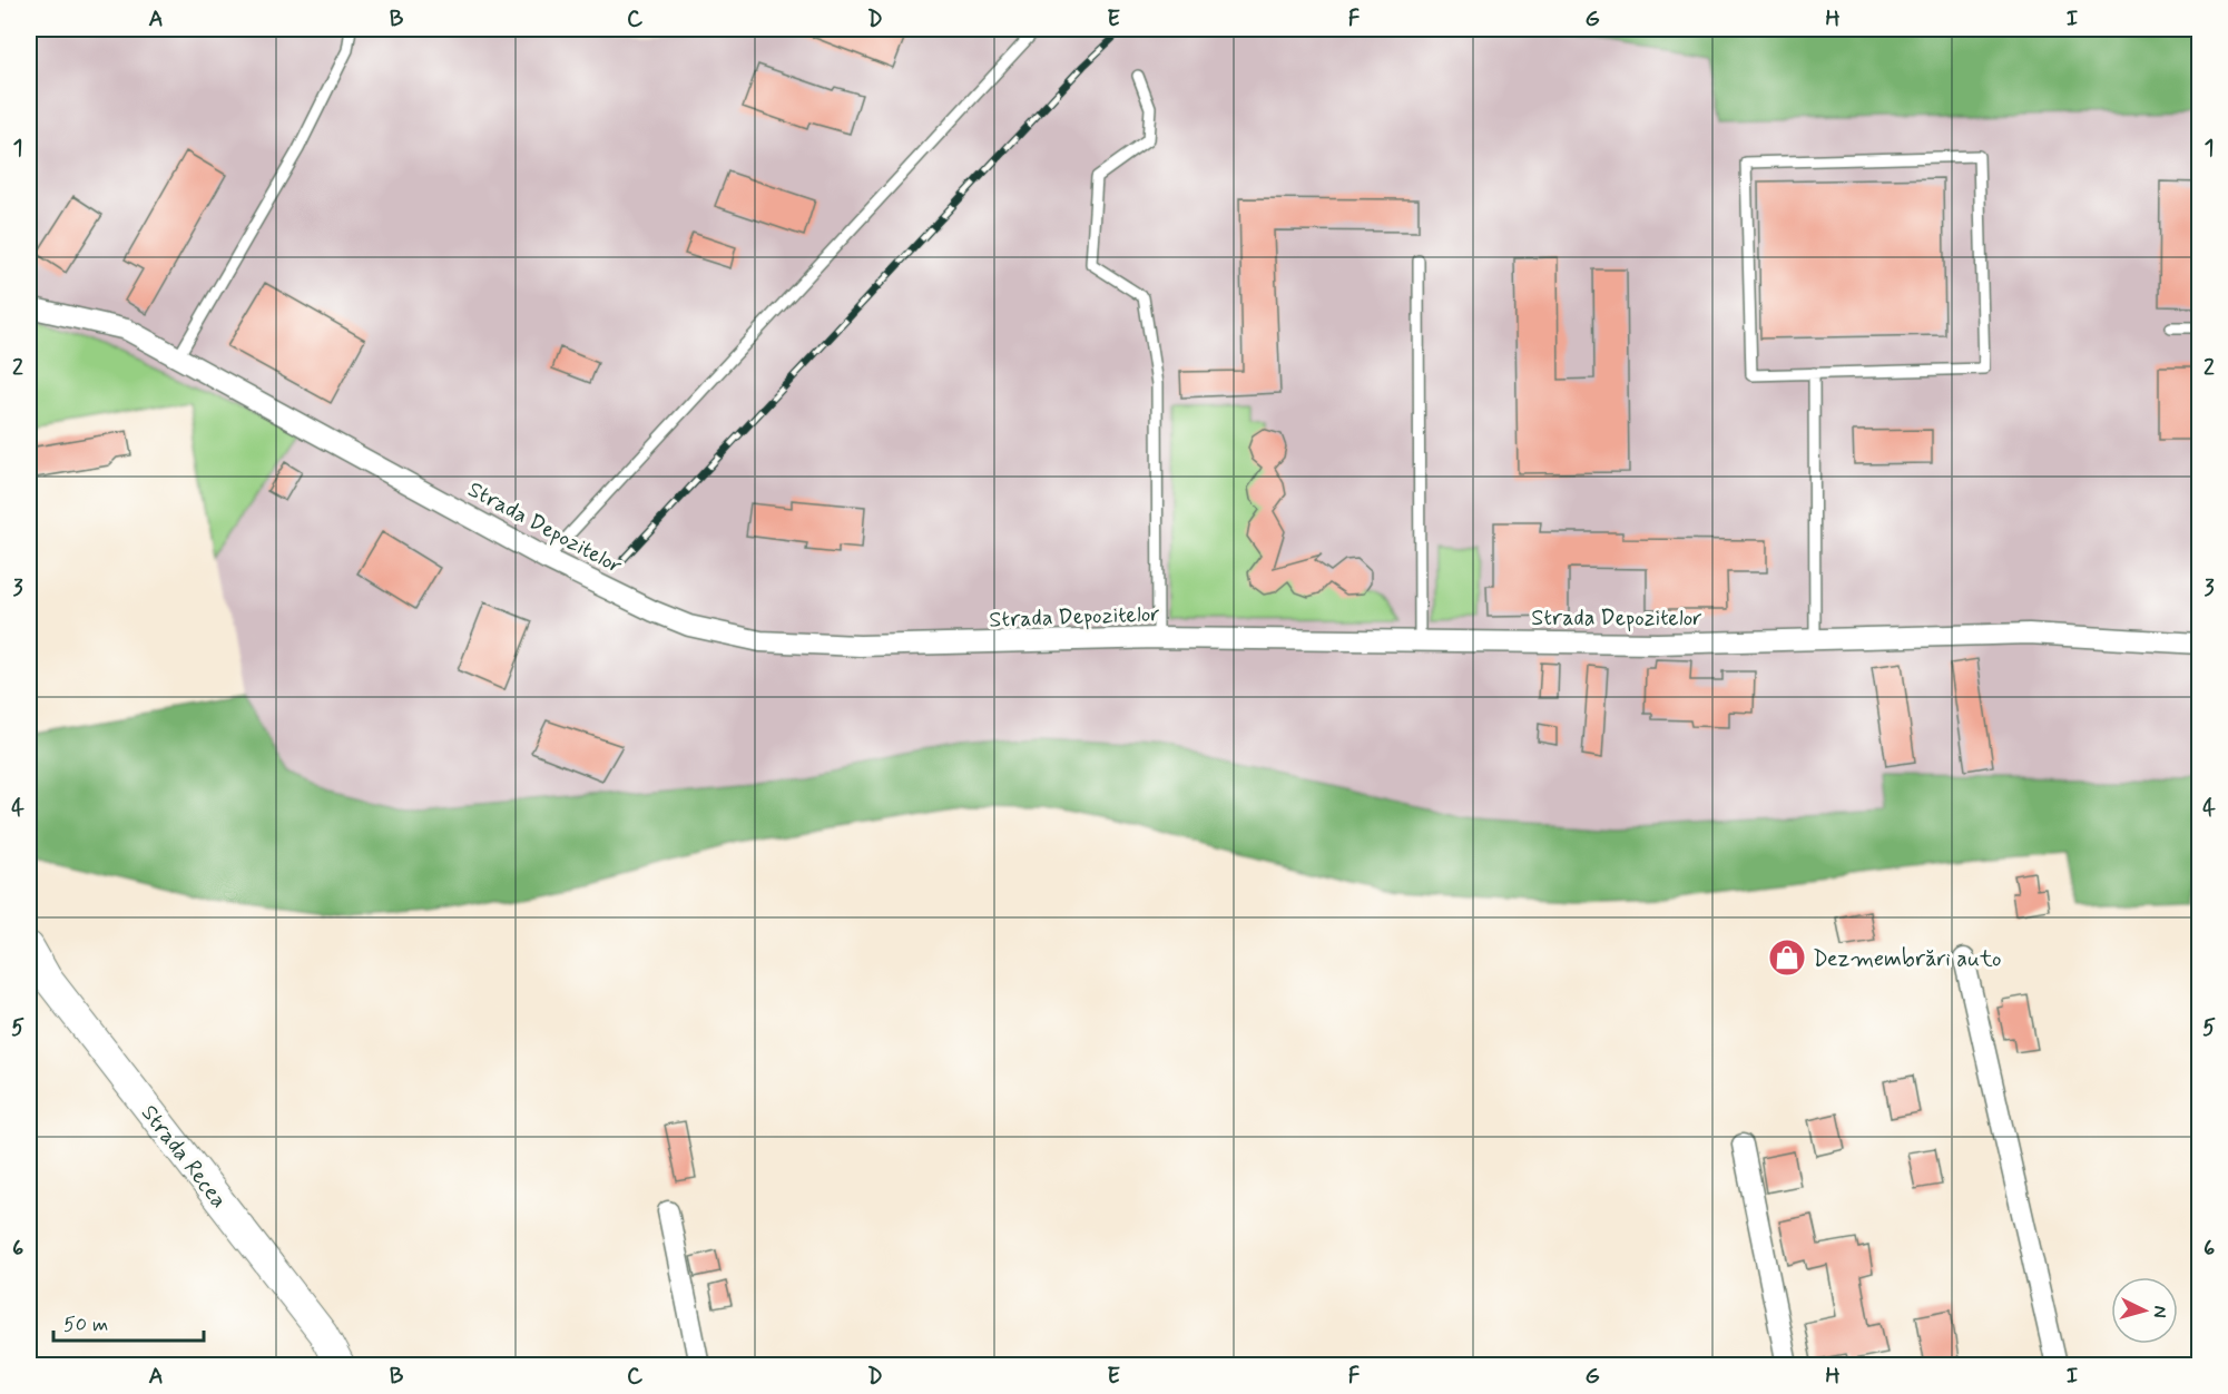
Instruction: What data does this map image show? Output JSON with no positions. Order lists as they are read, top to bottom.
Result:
{
  "streets": {
    "main road": ["Strada Recea"],
    "street": ["Strada Depozitelor"]
  },
  "places": {
    "shop": ["Dezmembrări auto"]
  },
  "scale_bar": "50 m",
  "north": "right",
  "grid": {
    "columns": [
      "A",
      "B",
      "C",
      "D",
      "E",
      "F",
      "G",
      "H",
      "I"
    ],
    "rows": [
      "1",
      "2",
      "3",
      "4",
      "5",
      "6"
    ]
  }
}
